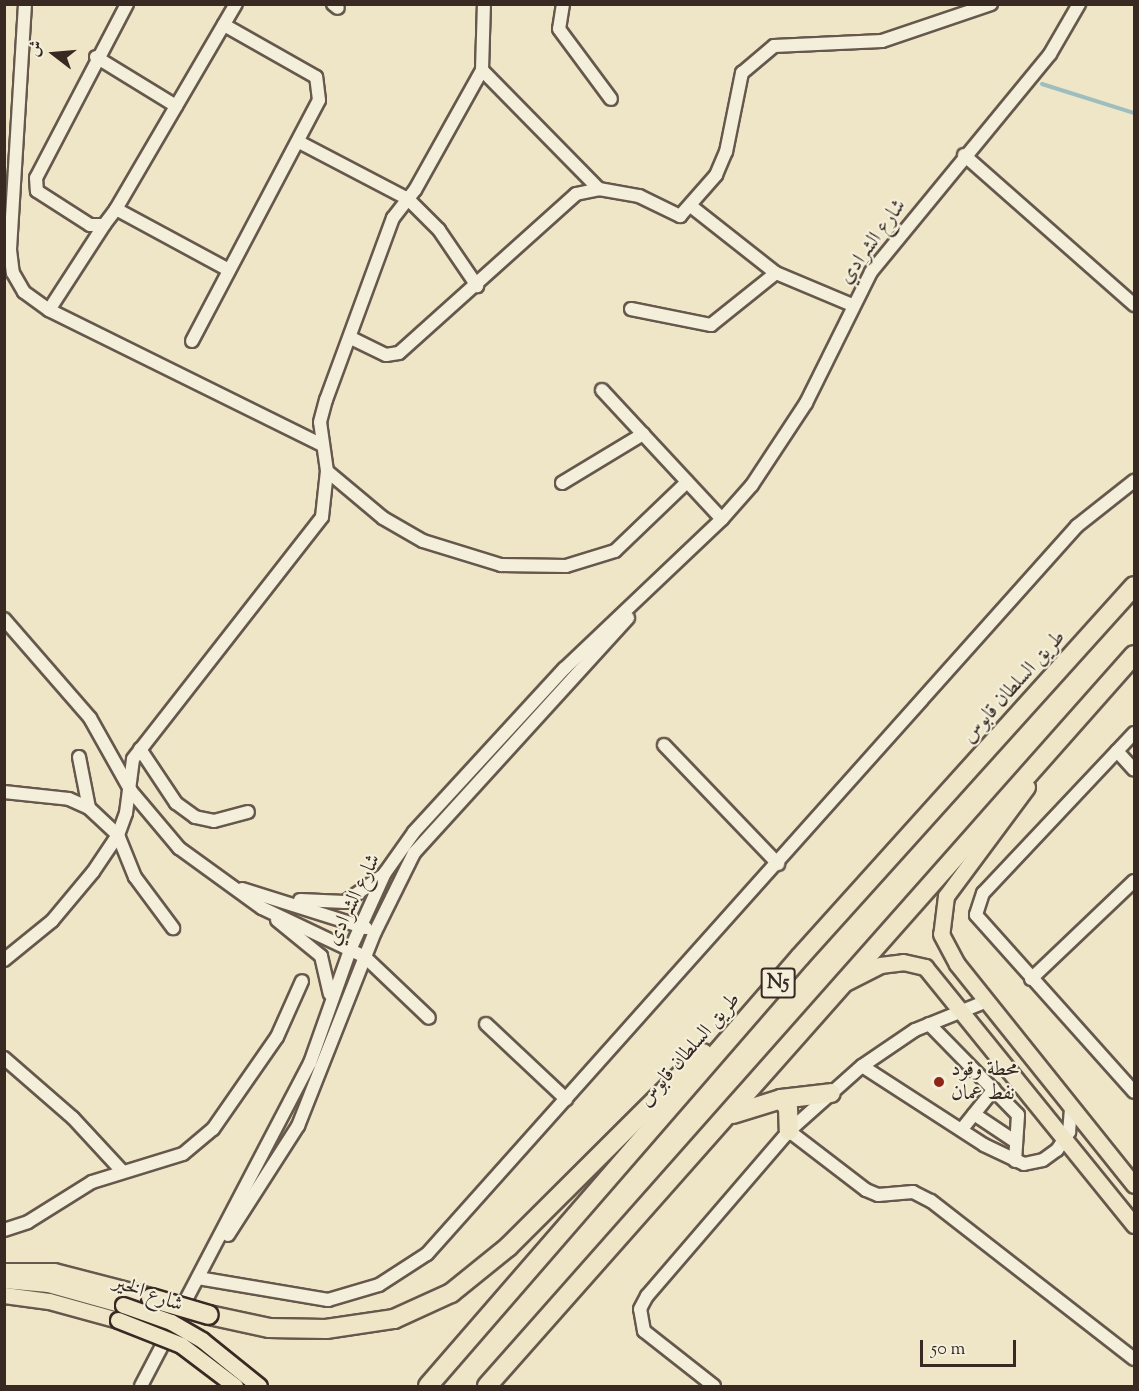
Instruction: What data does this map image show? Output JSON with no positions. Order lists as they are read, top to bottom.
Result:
{
  "streets": {
    "highway": ["طريق السلطان قابوس", "N5"],
    "main road": ["شارع الخير"],
    "street": ["شارع الشرادي"]
  },
  "places": ["محطة وقود نفط عمان"],
  "scale_bar": "50 m",
  "north": "left"
}
